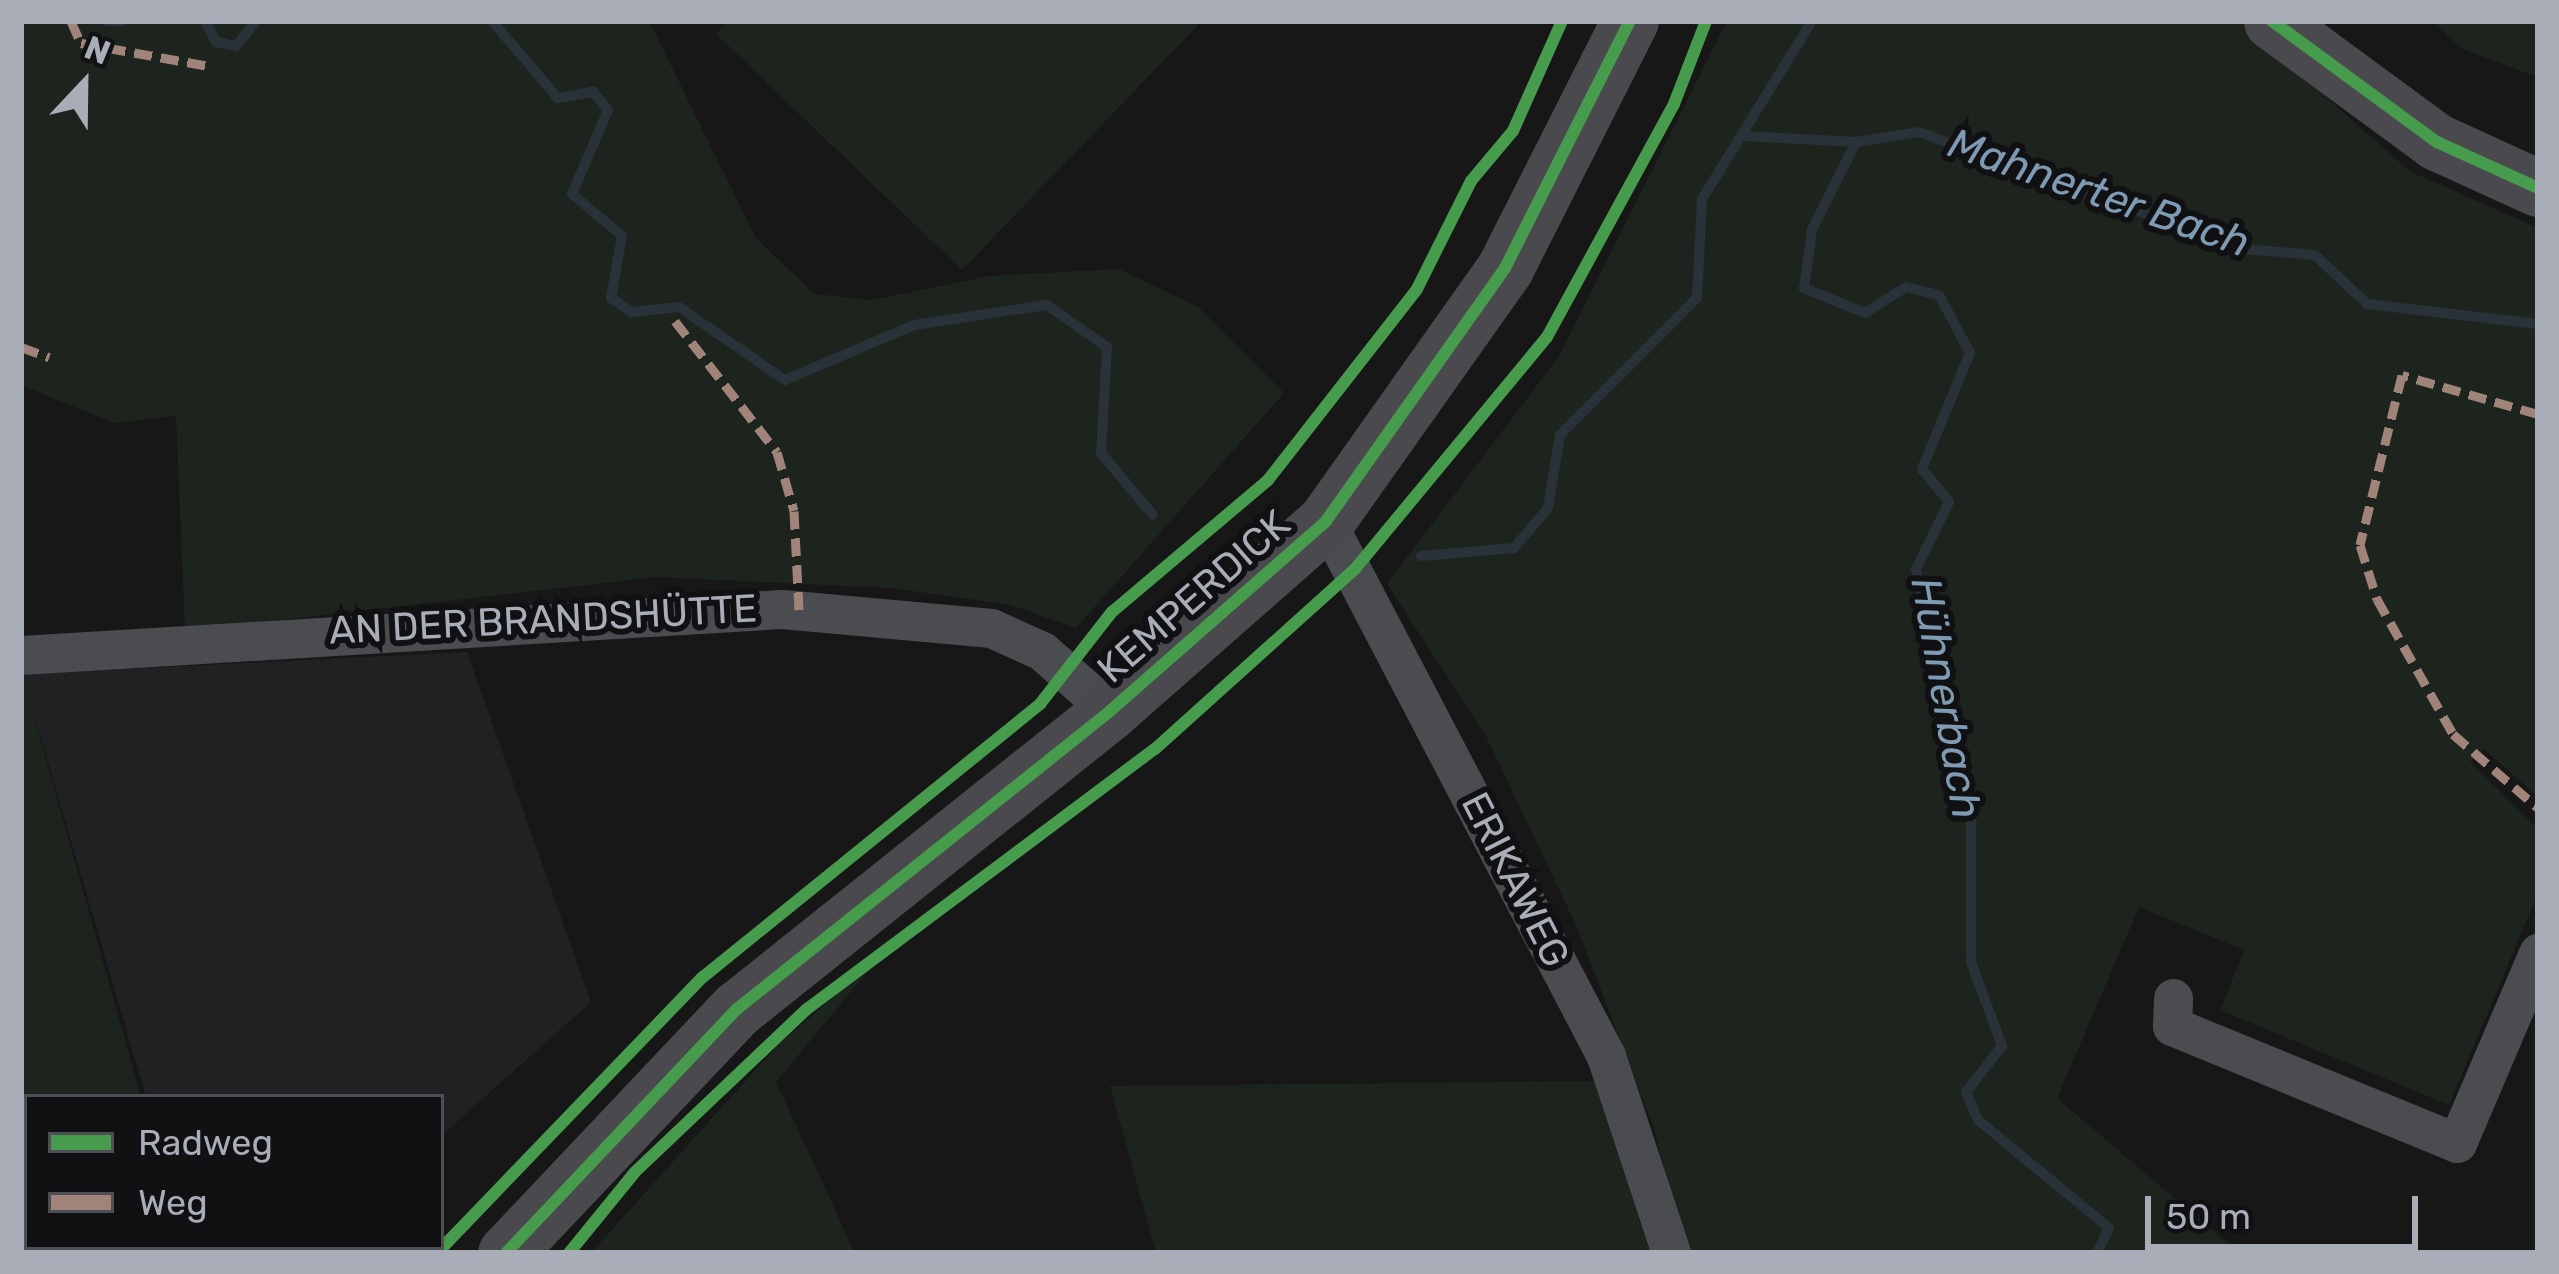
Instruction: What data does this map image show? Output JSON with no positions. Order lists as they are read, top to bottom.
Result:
{
  "streets": {
    "main road": ["KEMPERDICK"],
    "street": ["AN DER BRANDSHÜTTE", "ERIKAWEG"]
  },
  "crossings": [
    ["KEMPERDICK", "AN DER BRANDSHÜTTE"],
    ["KEMPERDICK", "ERIKAWEG"]
  ],
  "water": ["Mahnerter Bach", "Hühnerbach"],
  "legend": ["Radweg", "Weg"],
  "scale_bar": "50 m",
  "north": "top"
}
